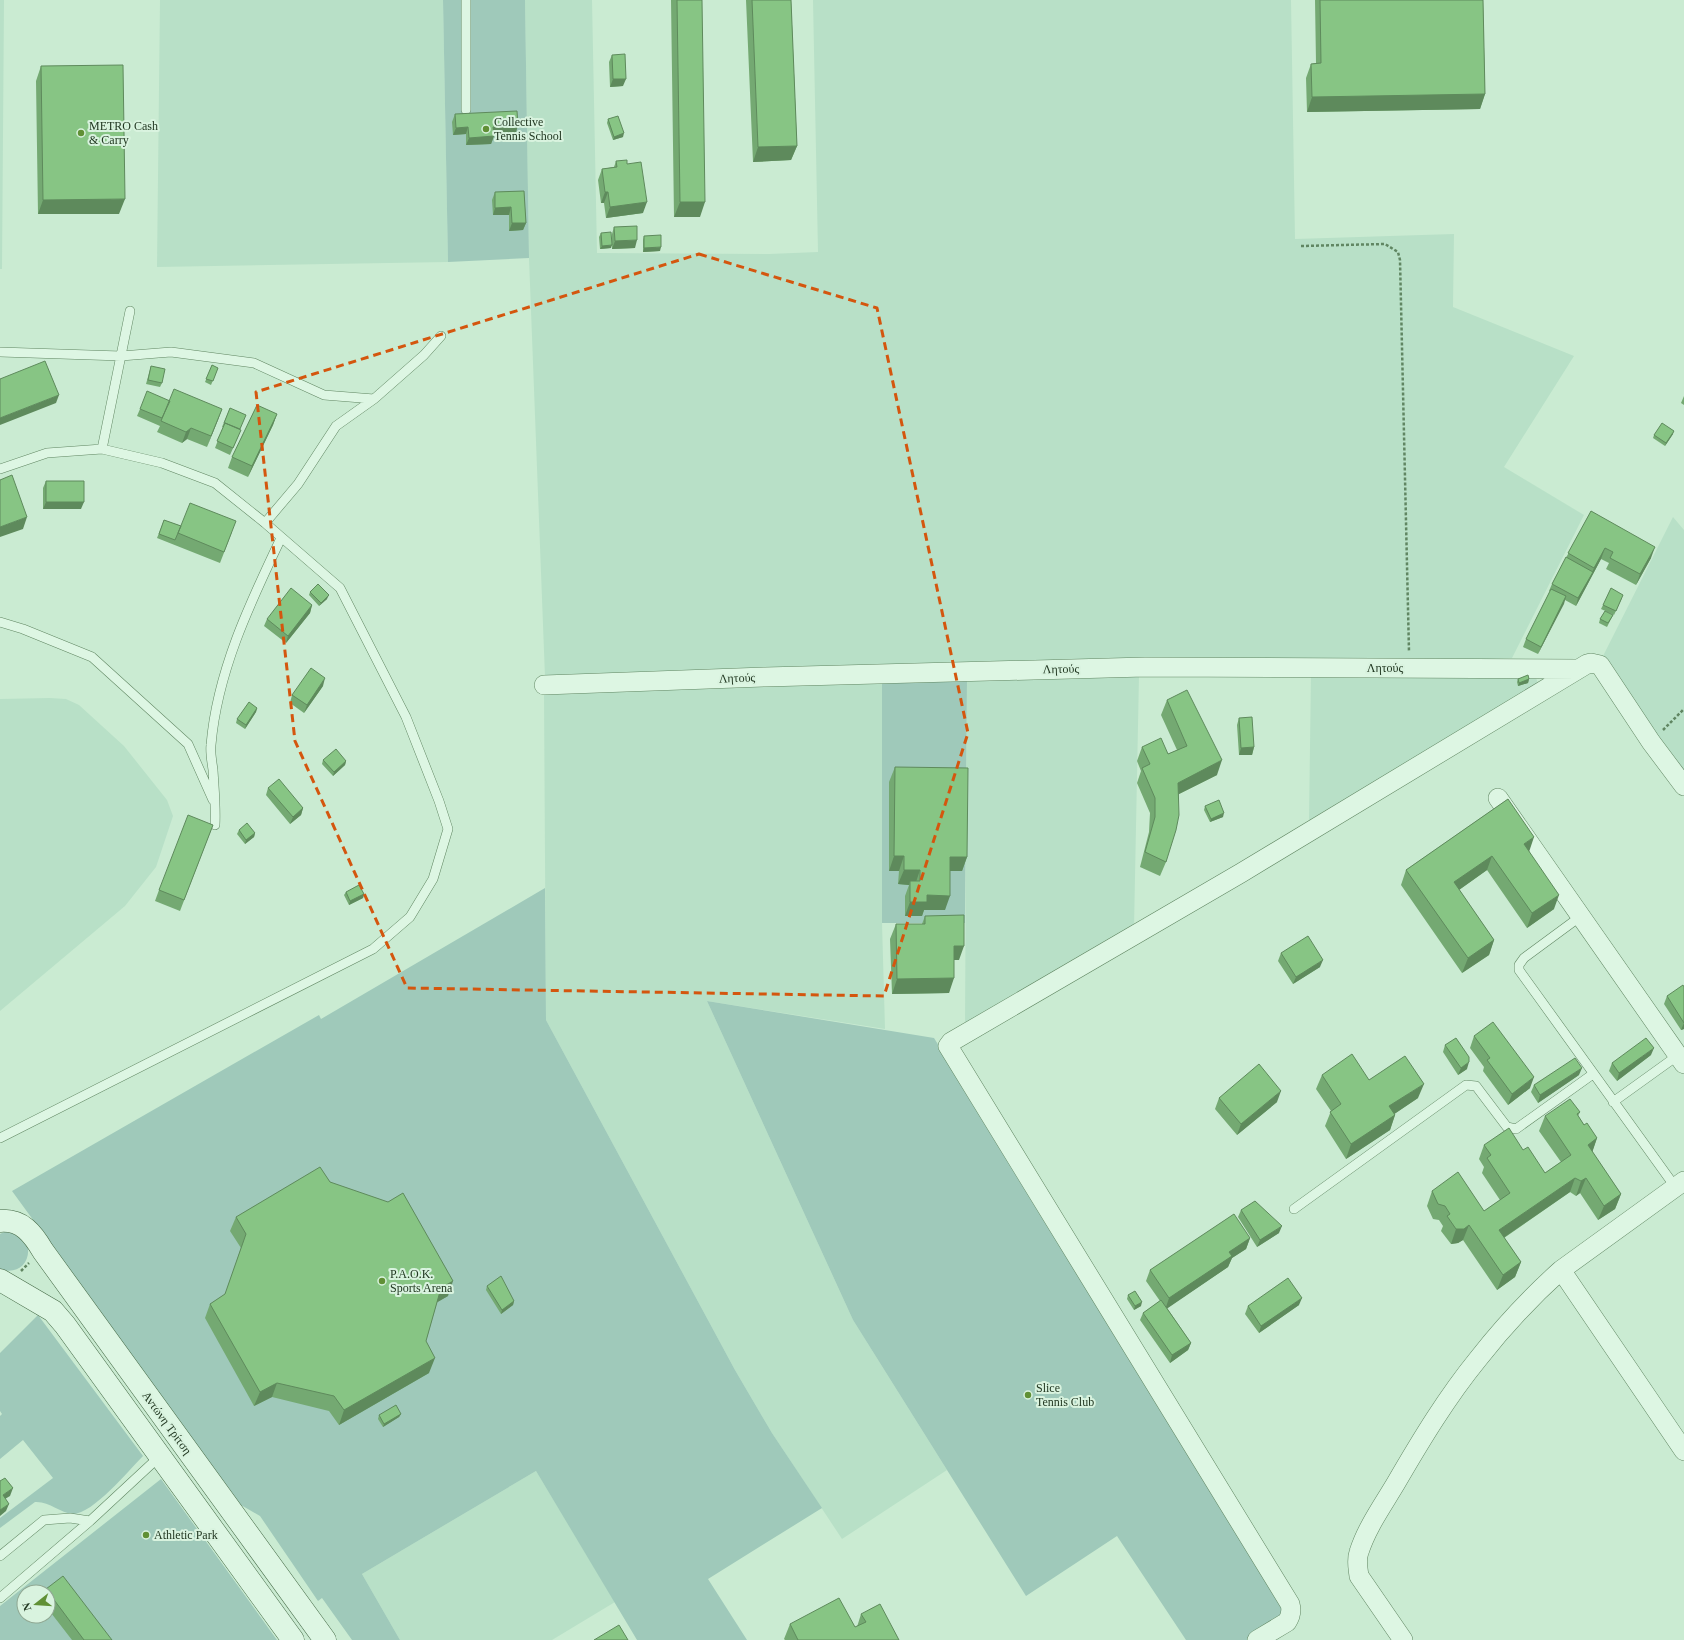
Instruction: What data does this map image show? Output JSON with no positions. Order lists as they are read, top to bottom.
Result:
{
  "streets": {
    "street": ["Λητούς", "Αντώνη Τρίτση"]
  },
  "places": [
    "Collective Tennis School",
    "METRO Cash & Carry",
    "P.A.O.K. Sports Arena",
    "Slice Tennis Club",
    "Athletic Park"
  ],
  "north": "left"
}
